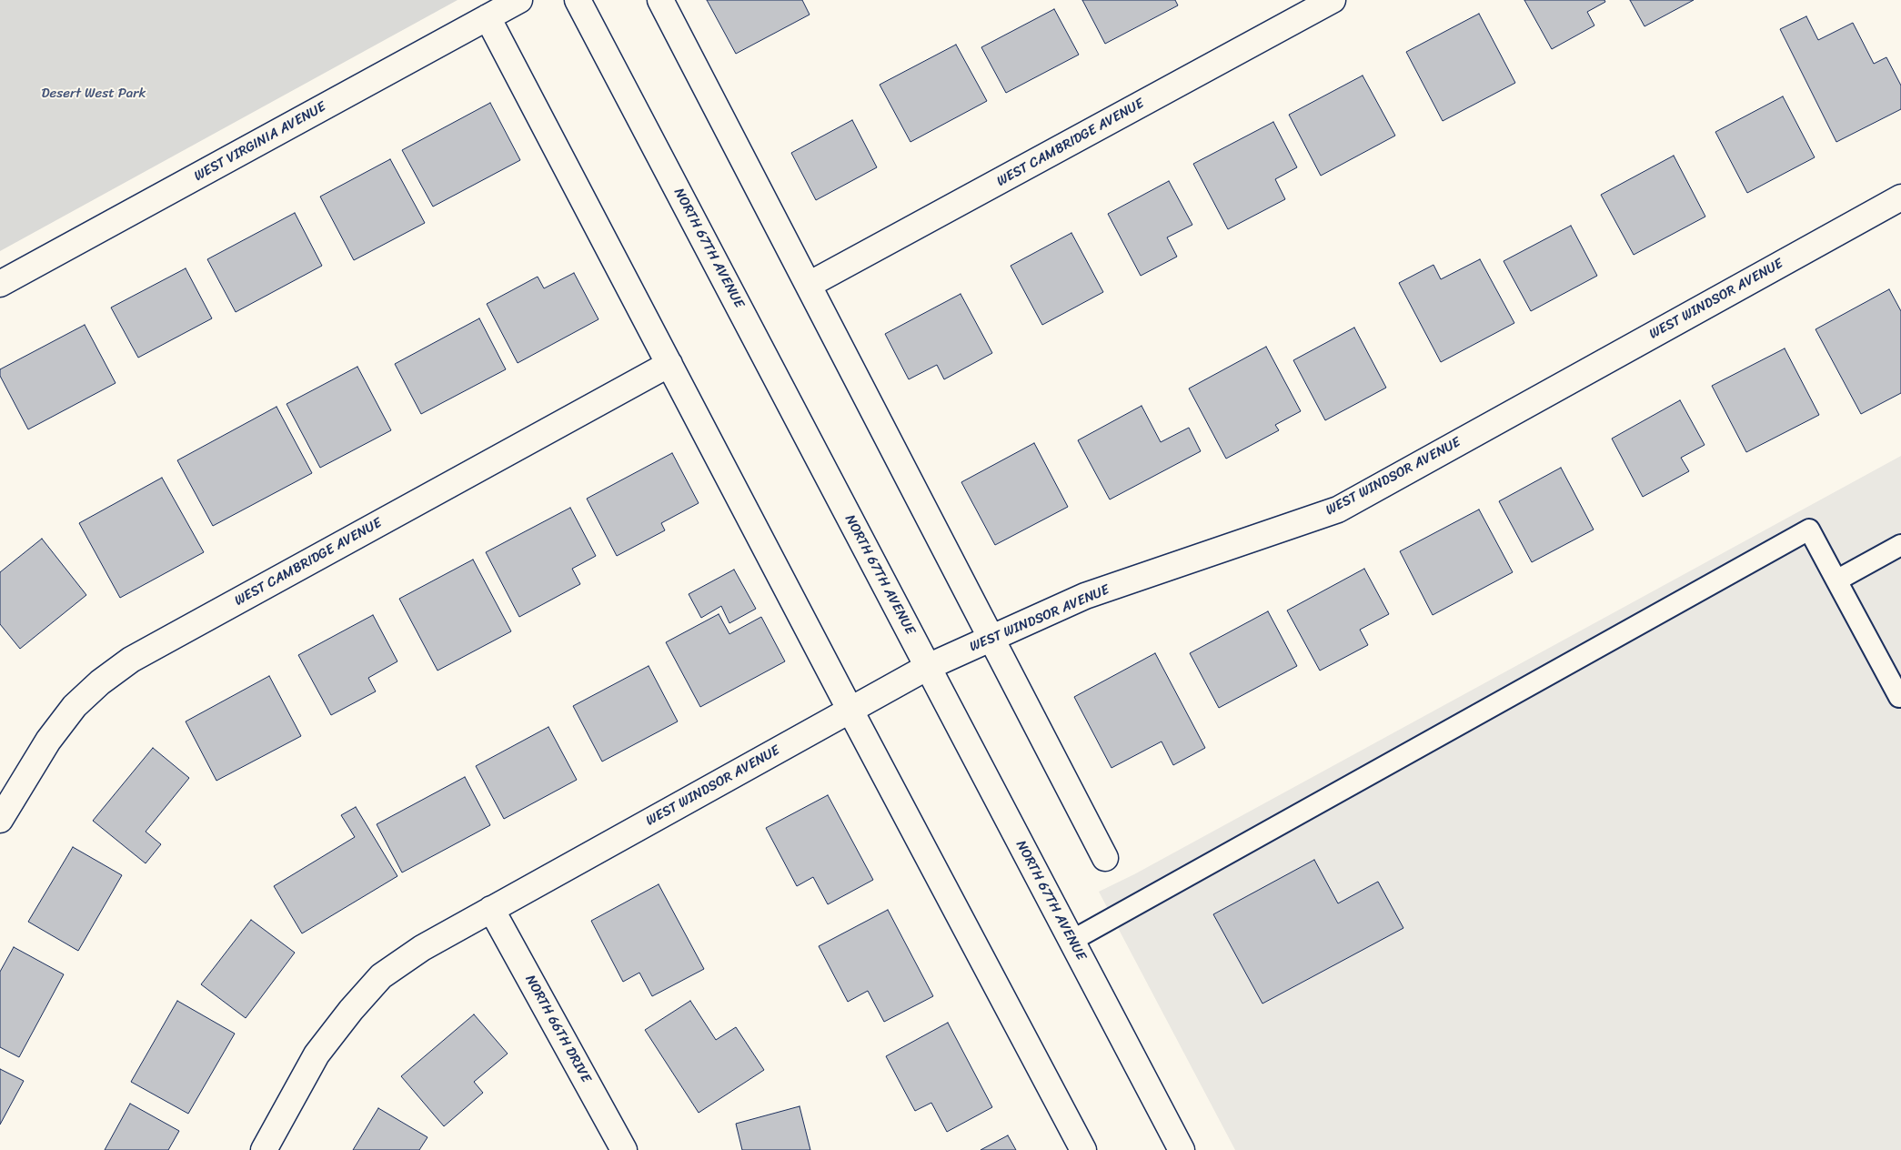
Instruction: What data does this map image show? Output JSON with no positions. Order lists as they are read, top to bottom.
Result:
{
  "streets": {
    "street": [
      "WEST VIRGINIA AVENUE",
      "WEST CAMBRIDGE AVENUE",
      "NORTH 67TH AVENUE",
      "WEST WINDSOR AVENUE",
      "NORTH 66TH DRIVE"
    ]
  },
  "crossings": [
    ["NORTH 67TH AVENUE", "WEST WINDSOR AVENUE"],
    ["WEST WINDSOR AVENUE", "NORTH 66TH DRIVE"]
  ],
  "parks": ["Desert West Park"]
}
